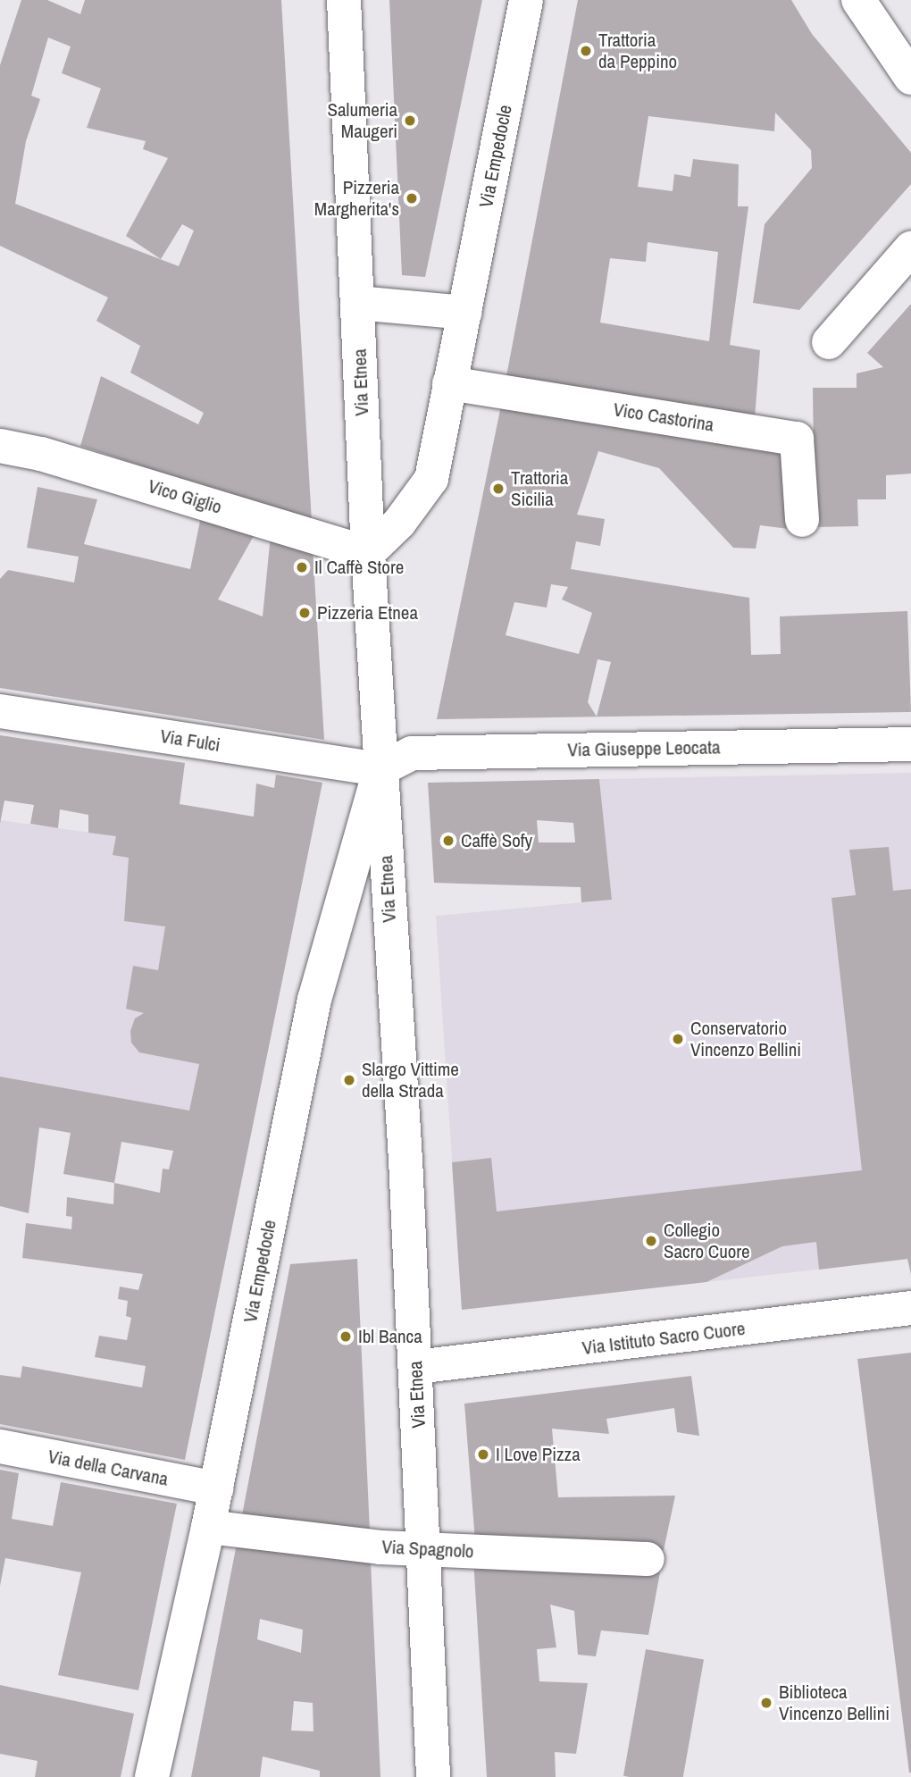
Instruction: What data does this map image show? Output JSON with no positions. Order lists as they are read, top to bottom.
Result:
{
  "streets": {
    "street": [
      "Via Empedocle",
      "Via Etnea",
      "Vico Castorina",
      "Vico Giglio",
      "Via Fulci",
      "Via Giuseppe Leocata",
      "Via Istituto Sacro Cuore",
      "Via della Carvana",
      "Via Spagnolo"
    ]
  },
  "crossings": [
    ["Via Empedocle", "Via Etnea"],
    ["Via Empedocle", "Vico Castorina"],
    ["Via Empedocle", "Vico Giglio"],
    ["Via Empedocle", "Via Fulci"],
    ["Via Empedocle", "Via Giuseppe Leocata"],
    ["Via Empedocle", "Via della Carvana"],
    ["Via Empedocle", "Via Spagnolo"],
    ["Via Etnea", "Vico Giglio"],
    ["Via Etnea", "Via Fulci"],
    ["Via Etnea", "Via Giuseppe Leocata"],
    ["Via Etnea", "Via Istituto Sacro Cuore"],
    ["Via Etnea", "Via Spagnolo"],
    ["Via Fulci", "Via Giuseppe Leocata"]
  ],
  "places": [
    "Trattoria da Peppino",
    "Salumeria Maugeri",
    "Pizzeria Margherita's",
    "Trattoria Sicilia",
    "Il Caffè Store",
    "Pizzeria Etnea",
    "Caffè Sofy",
    "Conservatorio Vincenzo Bellini",
    "Slargo Vittime della Strada",
    "Collegio Sacro Cuore",
    "Ibl Banca",
    "I Love Pizza",
    "Biblioteca Vincenzo Bellini"
  ]
}
